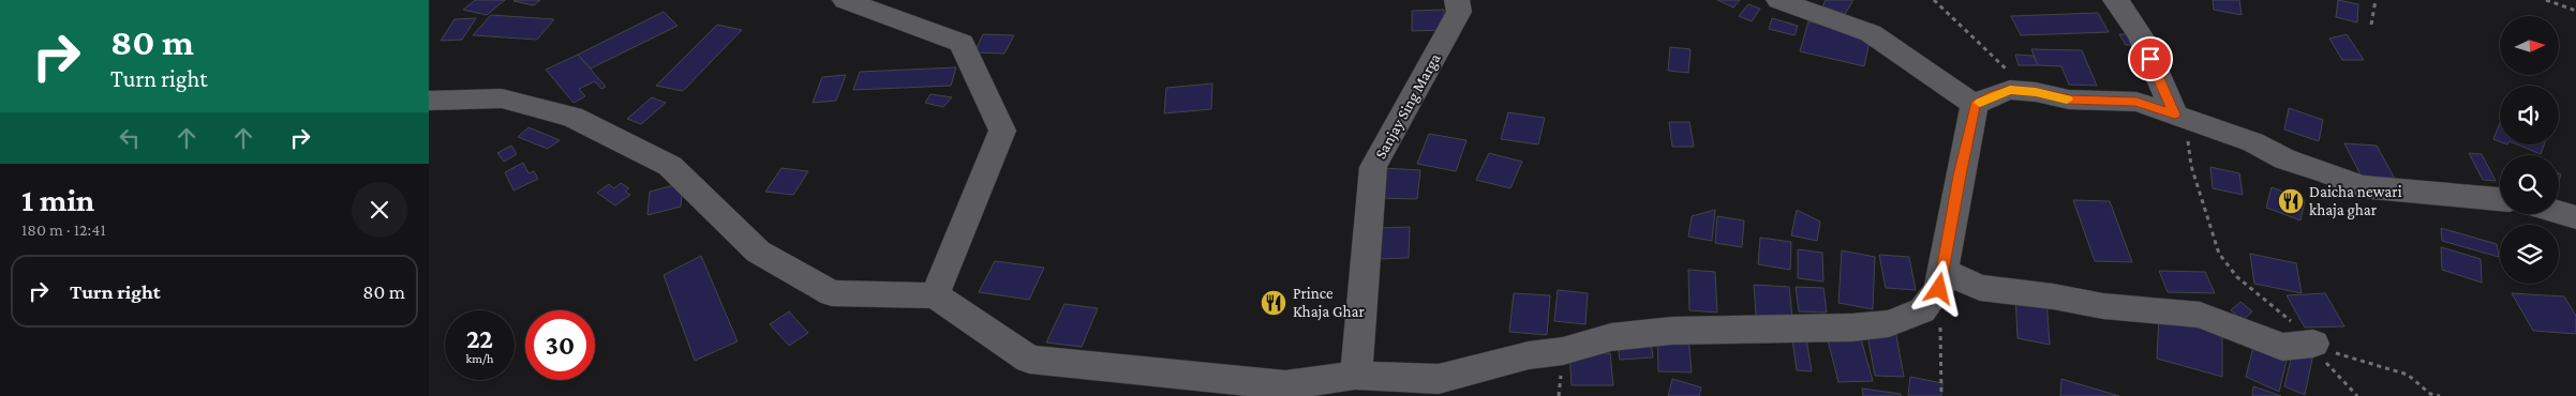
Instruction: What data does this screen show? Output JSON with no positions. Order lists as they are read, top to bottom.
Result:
{
  "streets": {
    "street": ["Sanjay Sing Marga"]
  },
  "places": {
    "restaurant": ["Daicha newari khaja ghar", "Prince Khaja Ghar"]
  },
  "north": "right",
  "page": {
    "turn": ["80 m", "Turn right"],
    "heading": ["1 min", "180 m · 12:41"],
    "list": [
      {
        "name": "Turn right",
        "value": "80 m"
      }
    ],
    "speed": "22 km/h",
    "limit": "30"
  }
}
